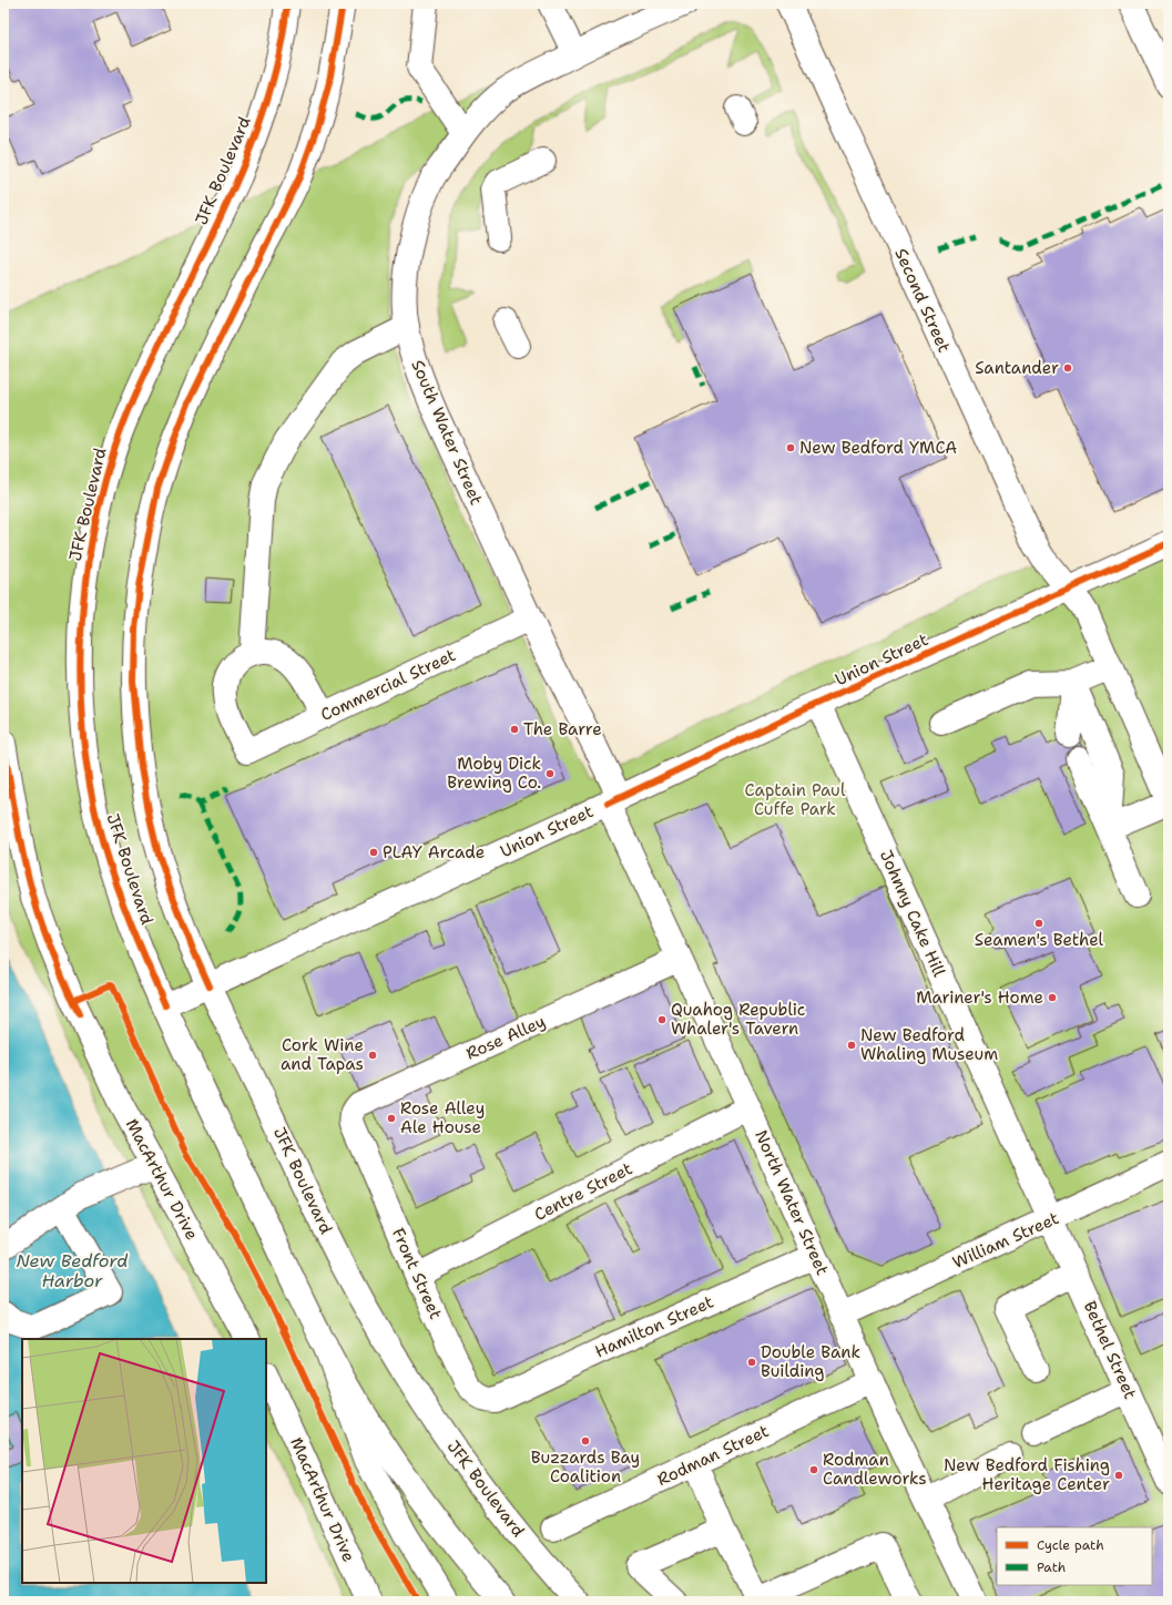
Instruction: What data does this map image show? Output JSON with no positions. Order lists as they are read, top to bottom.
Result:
{
  "streets": {
    "main road": [
      "JFK Boulevard",
      "Second Street",
      "South Water Street",
      "Union Street",
      "Commercial Street",
      "Johnny Cake Hill",
      "Rose Alley",
      "MacArthur Drive",
      "Centre Street",
      "North Water Street",
      "William Street",
      "Front Street",
      "Hamilton Street",
      "Bethel Street",
      "Rodman Street"
    ]
  },
  "crossings": [
    ["JFK Boulevard", "Union Street"],
    ["Second Street", "Union Street"],
    ["South Water Street", "Union Street"],
    ["South Water Street", "Commercial Street"],
    ["South Water Street", "North Water Street"],
    ["Union Street", "Johnny Cake Hill"],
    ["Union Street", "North Water Street"],
    ["Johnny Cake Hill", "William Street"],
    ["Johnny Cake Hill", "Bethel Street"],
    ["Rose Alley", "North Water Street"],
    ["Rose Alley", "Front Street"],
    ["Centre Street", "North Water Street"],
    ["Centre Street", "Front Street"],
    ["North Water Street", "William Street"],
    ["North Water Street", "Hamilton Street"],
    ["North Water Street", "Rodman Street"],
    ["William Street", "Bethel Street"],
    ["Front Street", "Hamilton Street"]
  ],
  "water": ["New Bedford Harbor"],
  "parks": ["Captain Paul Cuffe Park"],
  "places": [
    "Santander",
    "New Bedford YMCA",
    "The Barre",
    "Moby Dick Brewing Co.",
    "PLAY Arcade",
    "Seamen's Bethel",
    "Mariner's Home",
    "Quahog Republic Whaler's Tavern",
    "New Bedford Whaling Museum",
    "Cork Wine and Tapas",
    "Rose Alley Ale House",
    "Double Bank Building",
    "Buzzards Bay Coalition",
    "Rodman Candleworks",
    "New Bedford Fishing Heritage Center"
  ],
  "legend": ["Cycle path", "Path"]
}
